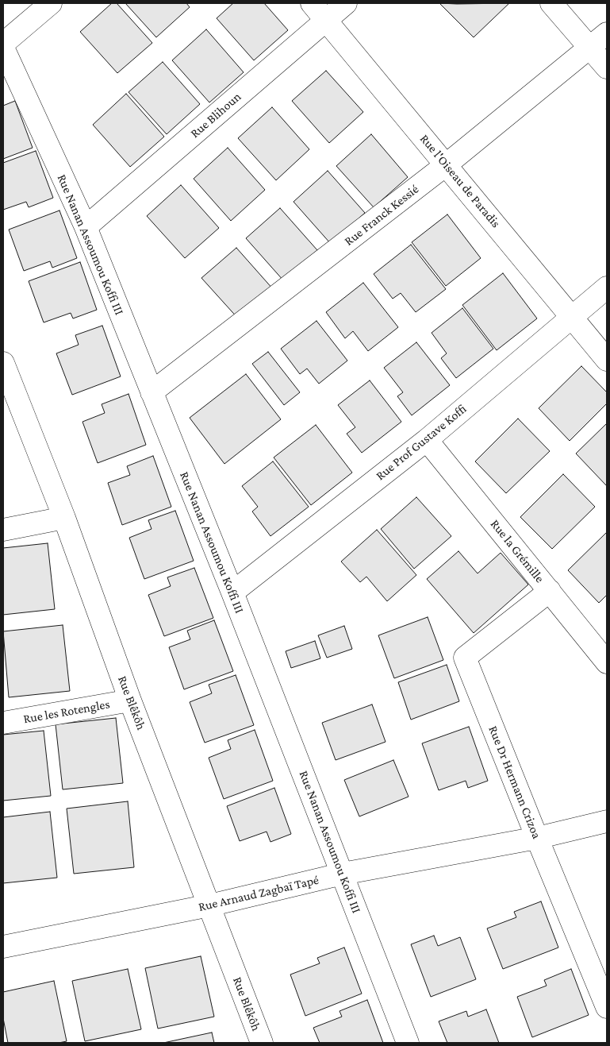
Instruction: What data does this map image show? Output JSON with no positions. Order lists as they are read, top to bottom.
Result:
{
  "streets": {
    "street": [
      "Rue Blihoun",
      "Rue l'Oiseau de Paradis",
      "Rue Franck Kessié",
      "Rue Nanan Assoumou Koffi III",
      "Rue Prof Gustave Koffi",
      "Rue la Grémille",
      "Rue Blêkôh",
      "Rue les Rotengles",
      "Rue Dr Hermann Crizoa",
      "Rue Arnaud Zagbaï Tapé"
    ]
  },
  "crossings": [
    ["Rue Blihoun", "Rue l'Oiseau de Paradis"],
    ["Rue Blihoun", "Rue Nanan Assoumou Koffi III"],
    ["Rue l'Oiseau de Paradis", "Rue Franck Kessié"],
    ["Rue l'Oiseau de Paradis", "Rue Prof Gustave Koffi"],
    ["Rue Franck Kessié", "Rue Nanan Assoumou Koffi III"],
    ["Rue Nanan Assoumou Koffi III", "Rue Prof Gustave Koffi"],
    ["Rue Nanan Assoumou Koffi III", "Rue Arnaud Zagbaï Tapé"],
    ["Rue Prof Gustave Koffi", "Rue la Grémille"],
    ["Rue la Grémille", "Rue Dr Hermann Crizoa"],
    ["Rue Blêkôh", "Rue les Rotengles"],
    ["Rue Blêkôh", "Rue Arnaud Zagbaï Tapé"],
    ["Rue Dr Hermann Crizoa", "Rue Arnaud Zagbaï Tapé"]
  ]
}
